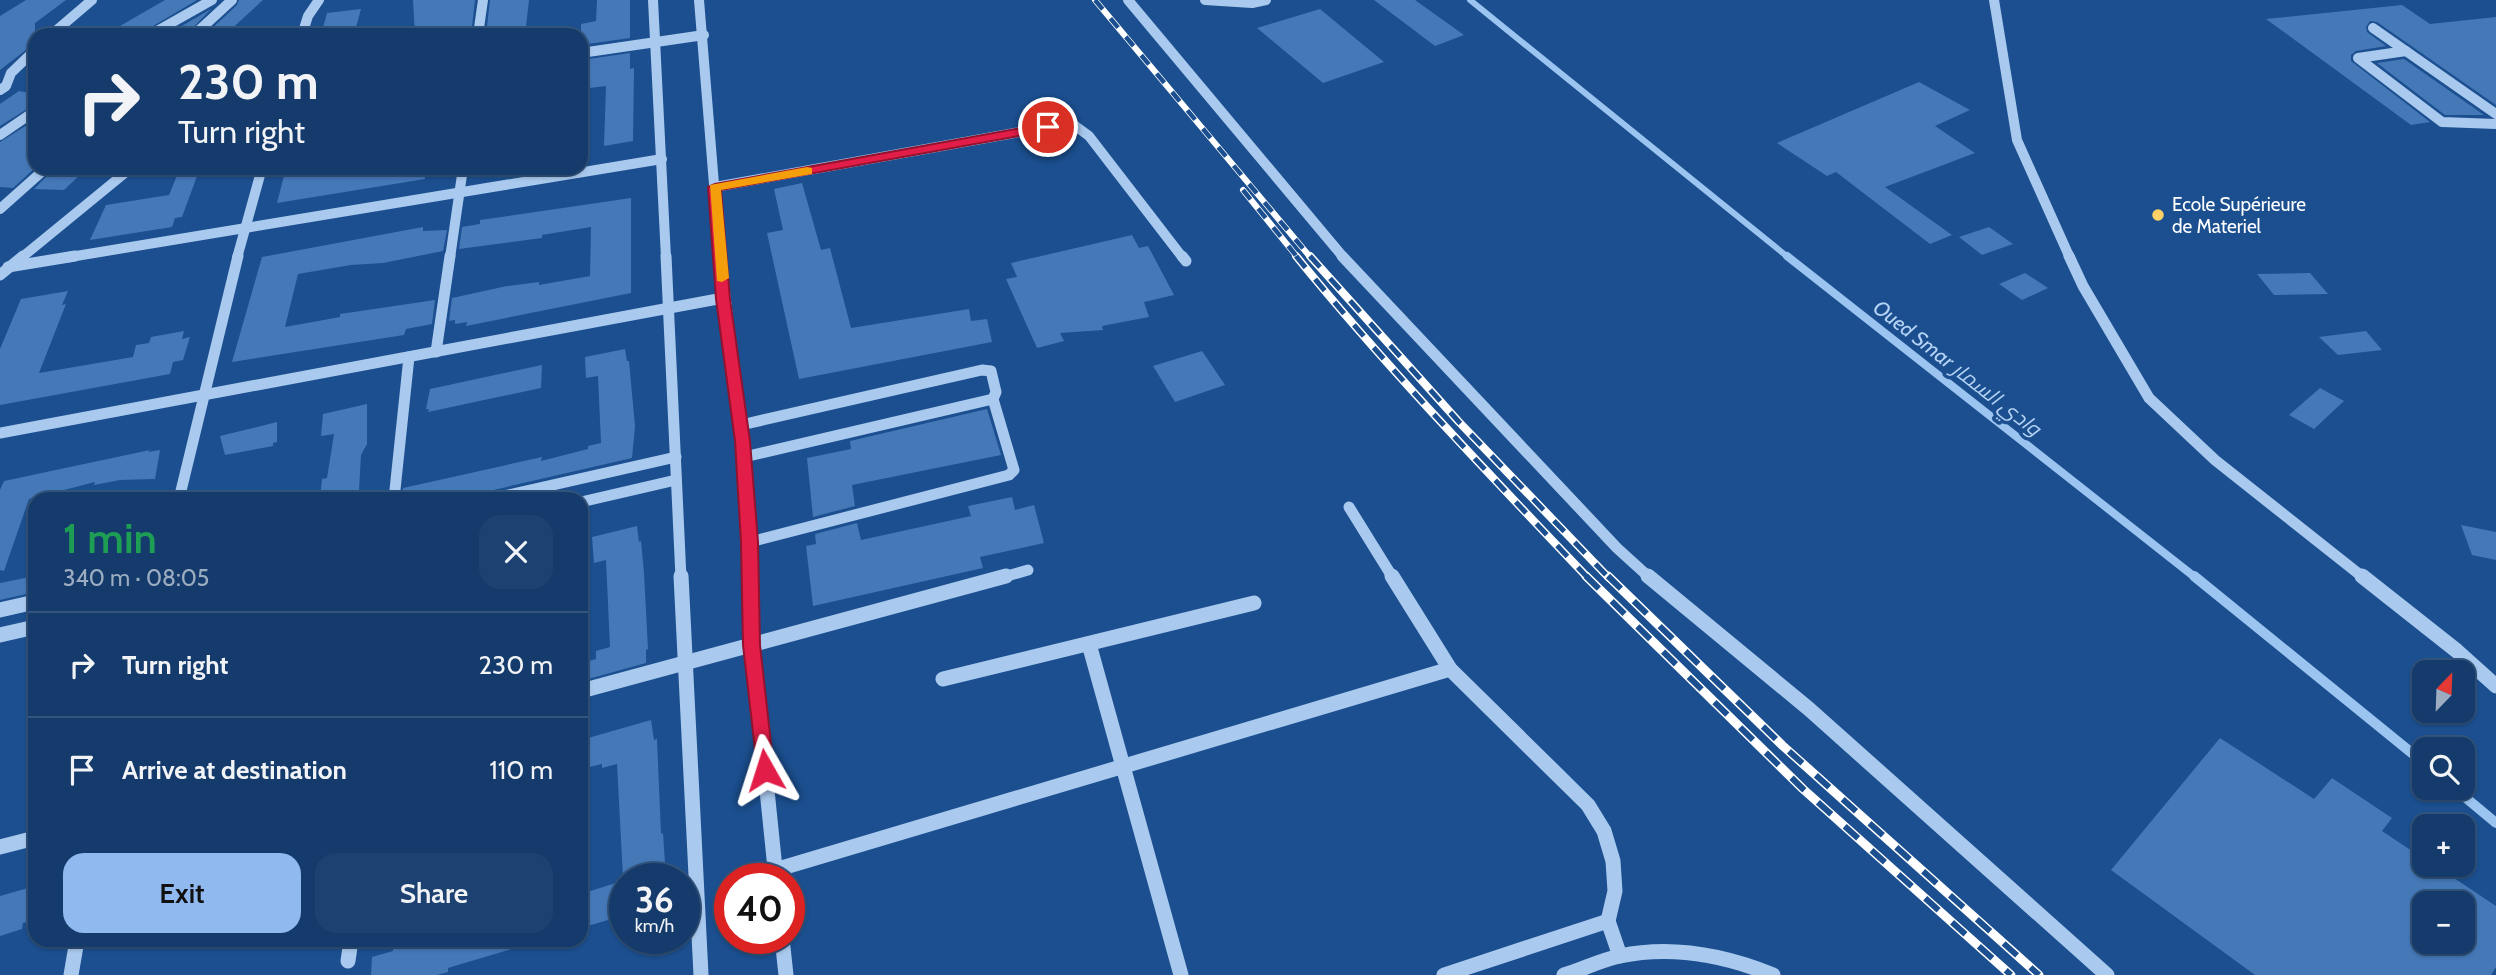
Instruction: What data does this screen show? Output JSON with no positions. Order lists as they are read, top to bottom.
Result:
{
  "water": ["Oued Smar وادي السمار"],
  "places": ["Ecole Supérieure de Materiel"],
  "north": "top right",
  "page": {
    "turn": ["230 m", "Turn right"],
    "heading": ["1 min", "340 m · 08:05"],
    "list": [
      {
        "name": "Turn right",
        "value": "230 m"
      },
      {
        "name": "Arrive at destination",
        "value": "110 m"
      }
    ],
    "map_buttons": ["+", "−"],
    "buttons": ["Exit", "Share"],
    "speed": "36 km/h",
    "limit": "40"
  }
}
